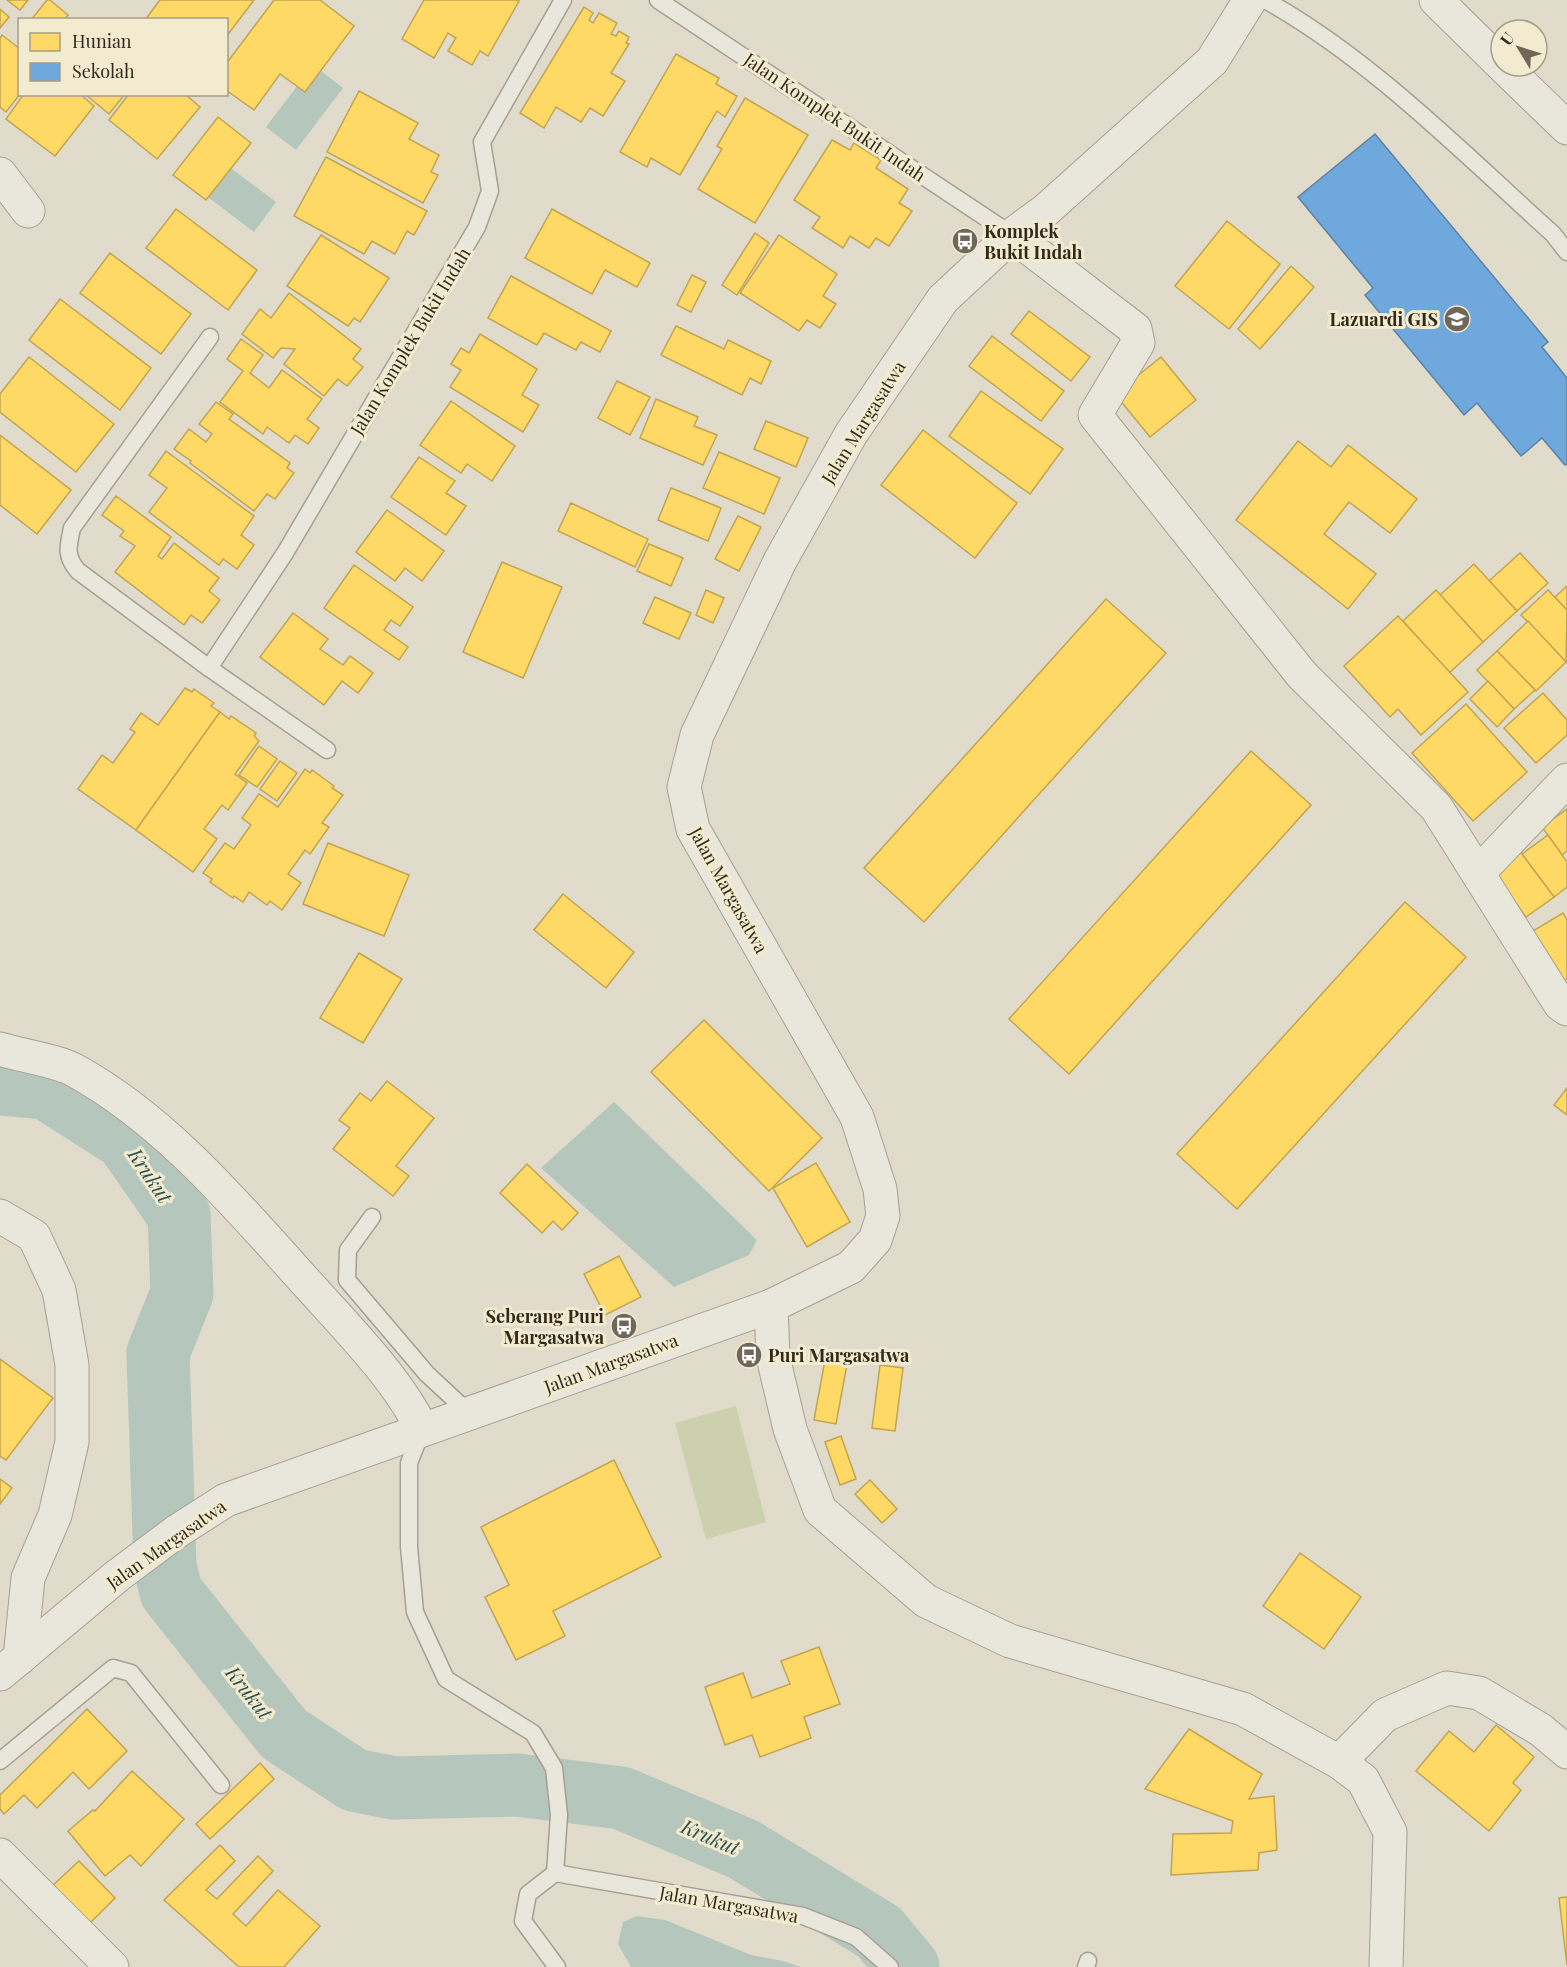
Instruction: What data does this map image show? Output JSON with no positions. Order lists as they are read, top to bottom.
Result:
{
  "streets": {
    "street": ["Jalan Margasatwa"],
    "lane": ["Jalan Komplek Bukit Indah"]
  },
  "crossings": [
    ["Jalan Komplek Bukit Indah", "Jalan Margasatwa"]
  ],
  "water": ["Krukut"],
  "places": {
    "bus stop": ["Komplek Bukit Indah", "Seberang Puri Margasatwa", "Puri Margasatwa"],
    "school or university": ["Lazuardi GIS"]
  },
  "legend": ["Hunian", "Sekolah"],
  "north": "top left"
}
